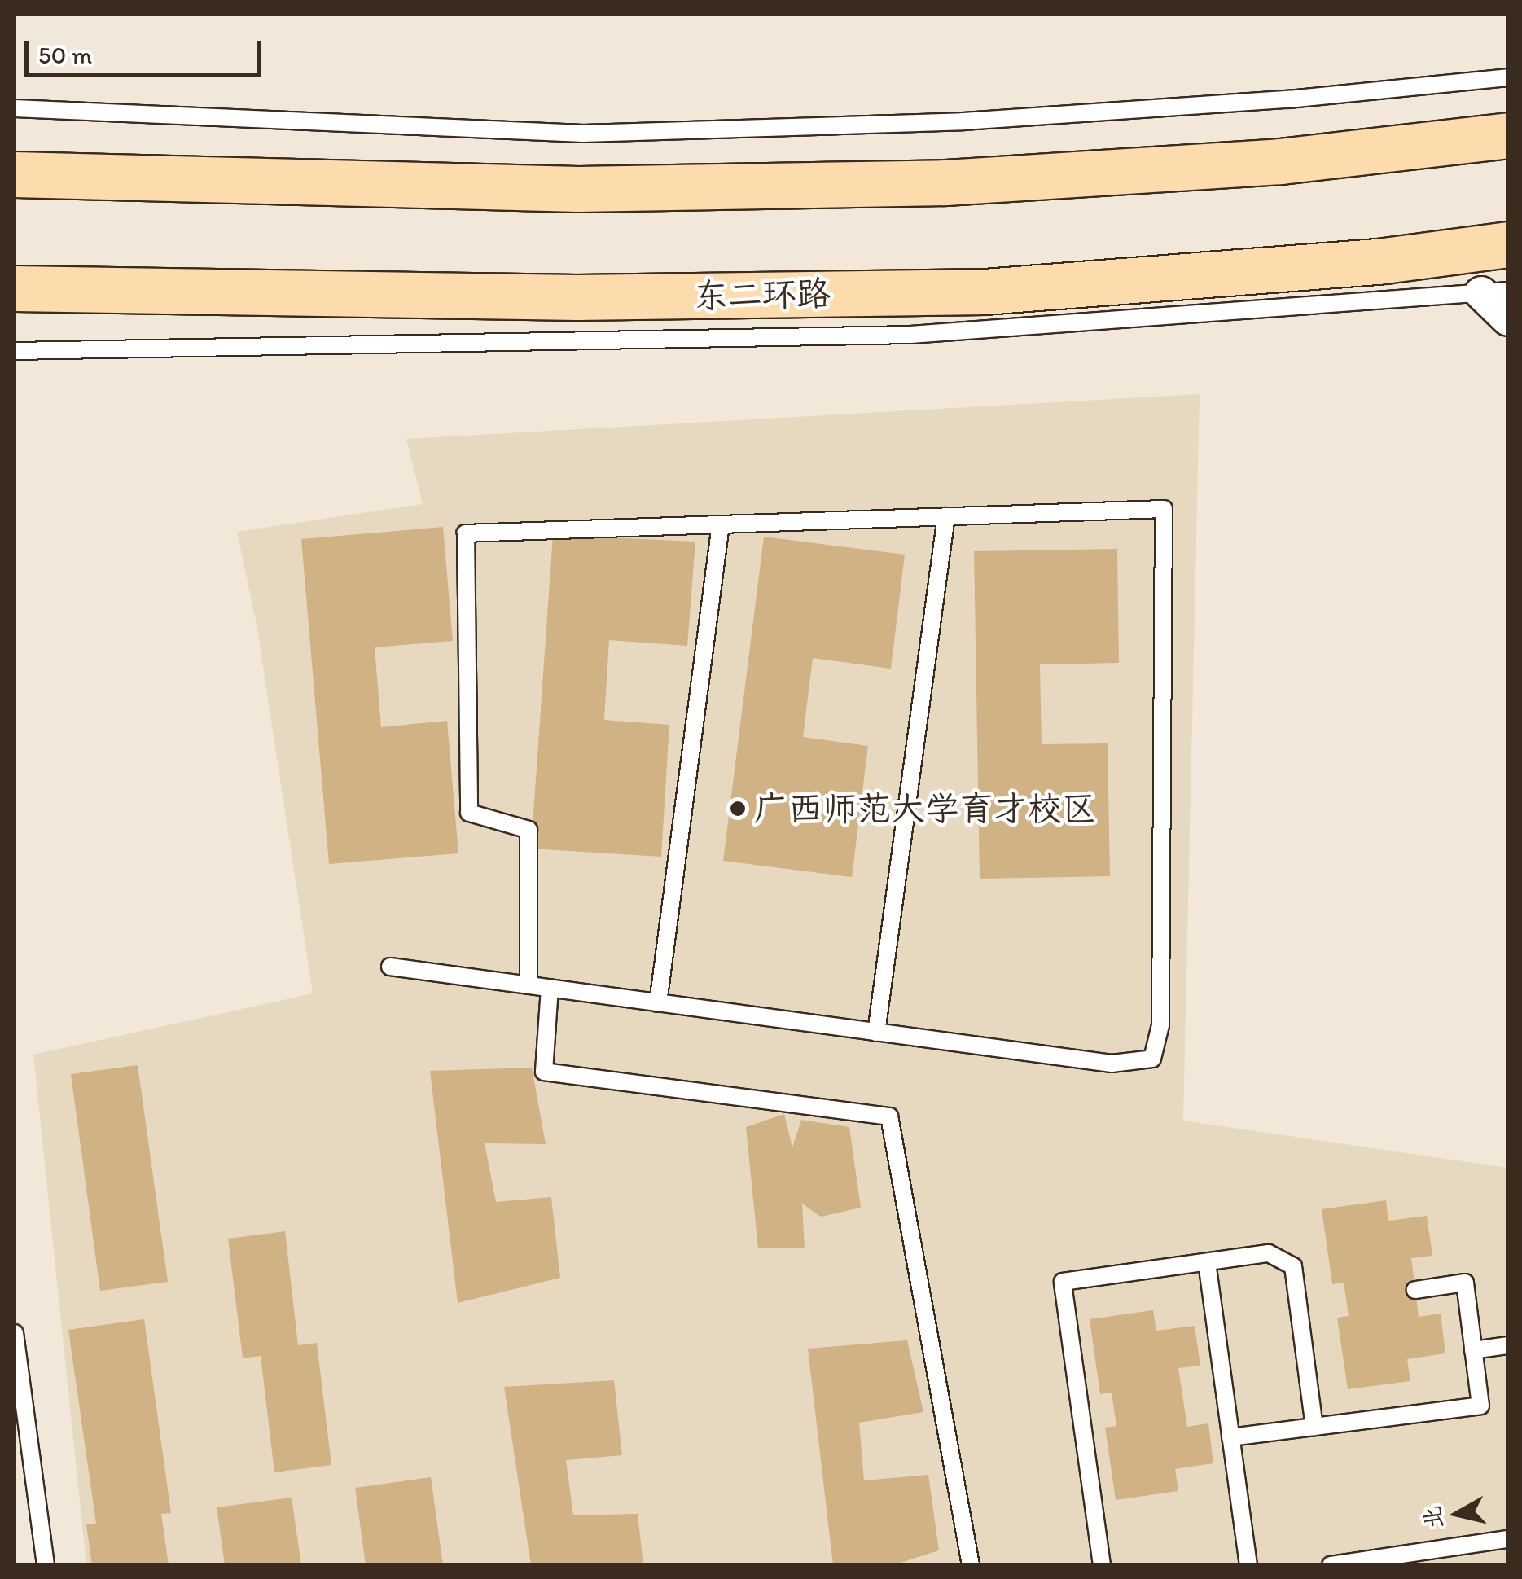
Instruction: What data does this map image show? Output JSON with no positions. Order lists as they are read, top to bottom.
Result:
{
  "streets": {
    "main road": ["东二环路"]
  },
  "places": ["广西师范大学育才校区"],
  "scale_bar": "50 m",
  "north": "left"
}
